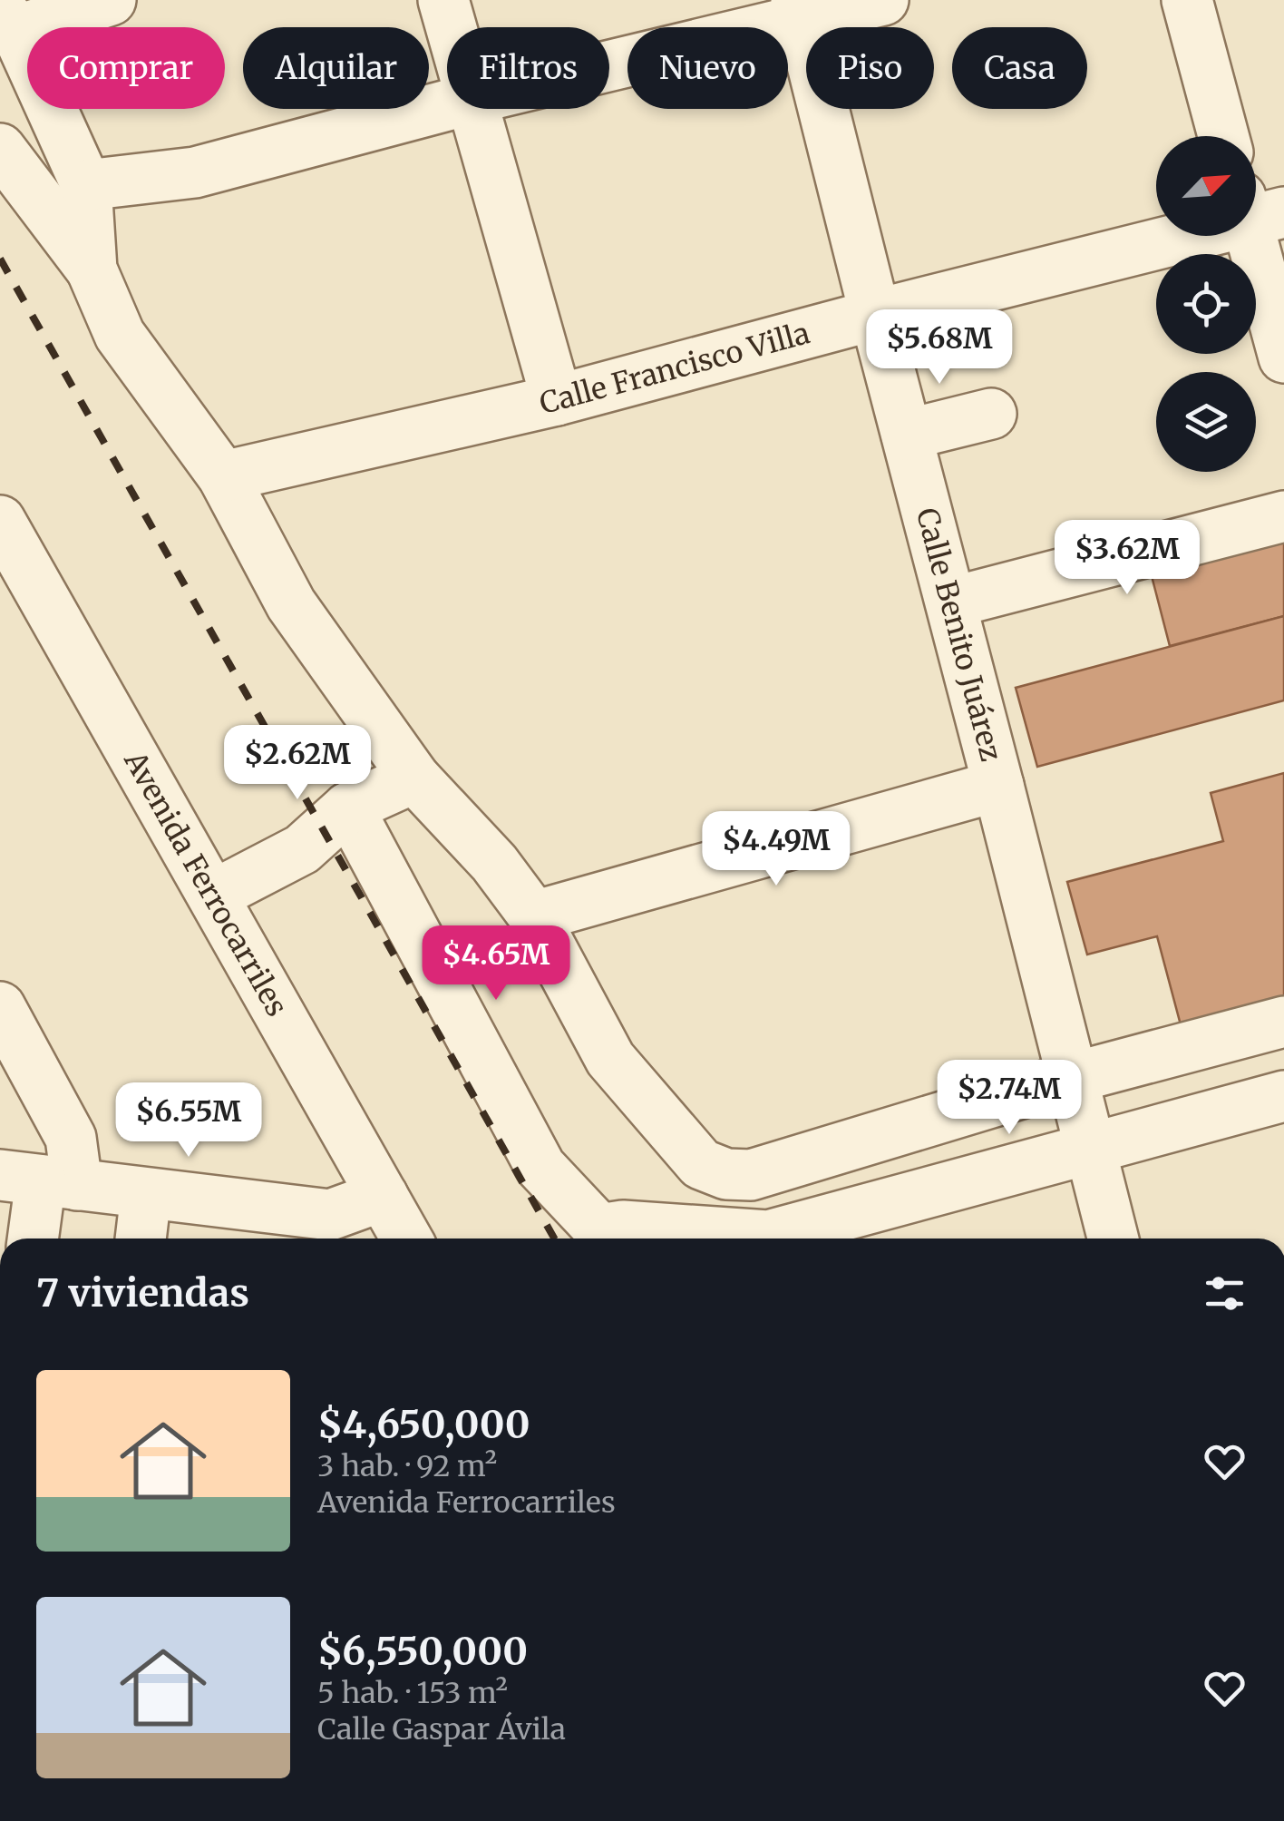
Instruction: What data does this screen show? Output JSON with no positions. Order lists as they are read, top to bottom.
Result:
{
  "streets": {
    "street": ["Calle Francisco Villa", "Calle Benito Juárez", "Avenida Ferrocarriles"]
  },
  "crossings": [
    ["Calle Francisco Villa", "Calle Benito Juárez"]
  ],
  "north": "top right",
  "page": {
    "chip": [
      "Comprar",
      "Alquilar",
      "Filtros",
      "Nuevo",
      "Piso",
      "Casa"
    ],
    "price": [
      "$5.68M",
      "$3.62M",
      "$2.62M",
      "$4.49M",
      "$4.65M",
      "$2.74M",
      "$6.55M"
    ],
    "heading": "7 viviendas",
    "list": [
      {
        "name": "$4,650,000",
        "note": "3 hab. · 92 m² · Avenida Ferrocarriles"
      },
      {
        "name": "$6,550,000",
        "note": "5 hab. · 153 m² · Calle Gaspar Ávila"
      }
    ]
  }
}
